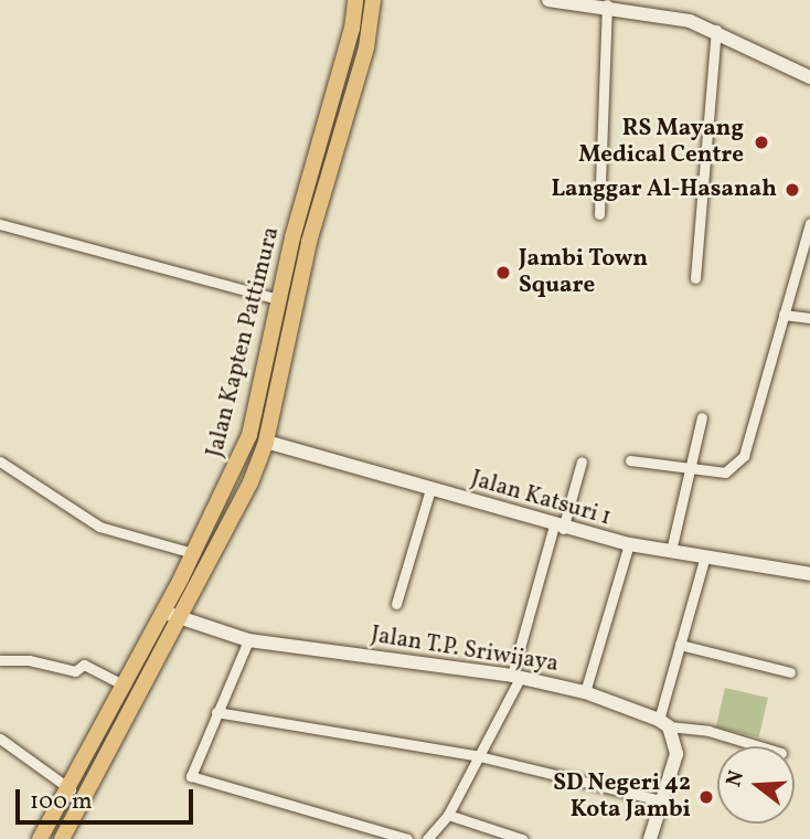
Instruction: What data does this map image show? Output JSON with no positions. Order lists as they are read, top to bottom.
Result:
{
  "streets": {
    "main road": ["Jalan Kapten Pattimura", "Jalan Katsuri 1", "Jalan T.P. Sriwijaya"]
  },
  "crossings": [
    ["Jalan Kapten Pattimura", "Jalan Katsuri 1"],
    ["Jalan Kapten Pattimura", "Jalan T.P. Sriwijaya"]
  ],
  "places": [
    "RS Mayang Medical Centre",
    "Langgar Al-Hasanah",
    "Jambi Town Square",
    "SD Negeri 42 Kota Jambi"
  ],
  "scale_bar": "100 m",
  "north": "left"
}
